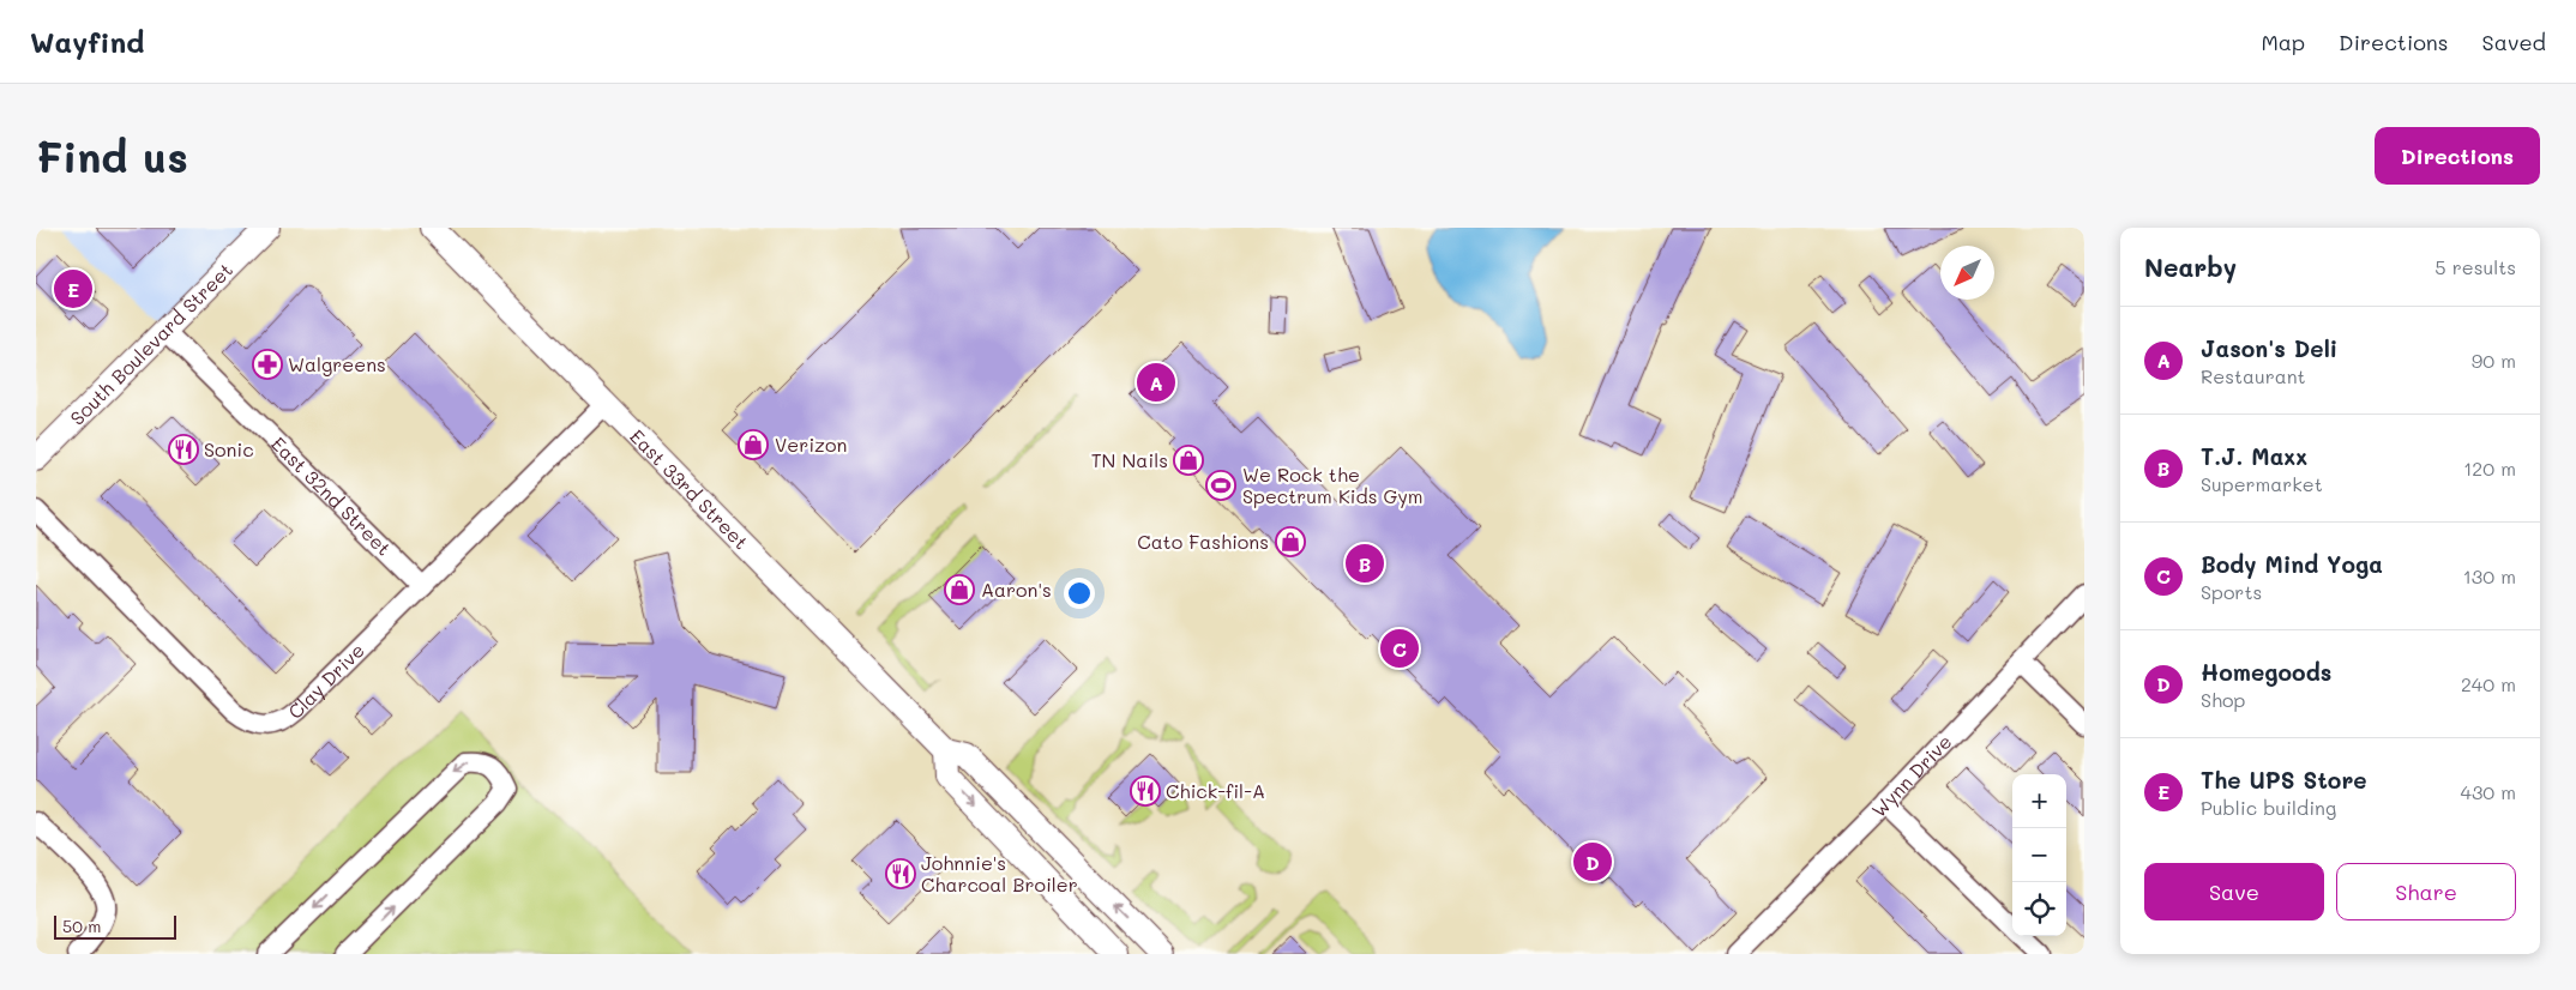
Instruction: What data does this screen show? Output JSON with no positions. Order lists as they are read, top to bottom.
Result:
{
  "streets": {
    "main road": ["South Boulevard Street", "East 33rd Street"],
    "street": ["East 32nd Street", "Clay Drive", "Wynn Drive"]
  },
  "crossings": [
    ["South Boulevard Street", "East 32nd Street"],
    ["East 33rd Street", "Clay Drive"],
    ["East 32nd Street", "Clay Drive"]
  ],
  "places": {
    "pharmacy": ["Walgreens"],
    "shop": [
      "Verizon",
      "TN Nails",
      "Cato Fashions",
      "Aaron's"
    ],
    "restaurant": ["Sonic", "Chick-fil-A", "Johnnie's Charcoal Broiler"],
    "sports": ["We Rock the Spectrum Kids Gym"]
  },
  "scale_bar": "50 m",
  "north": "bottom left",
  "page": {
    "header": "Wayfind",
    "nav": ["Map", "Directions", "Saved"],
    "buttons": [
      "Directions",
      ["Save", "Share"]
    ],
    "title": "Find us",
    "heading": ["Nearby", "5 results"],
    "pins": [
      "E",
      "A",
      "B",
      "C",
      "D"
    ],
    "list": [
      {
        "mark": "A",
        "name": "Jason's Deli",
        "note": "Restaurant",
        "value": "90 m"
      },
      {
        "mark": "B",
        "name": "T.J. Maxx",
        "note": "Supermarket",
        "value": "120 m"
      },
      {
        "mark": "C",
        "name": "Body Mind Yoga",
        "note": "Sports",
        "value": "130 m"
      },
      {
        "mark": "D",
        "name": "Homegoods",
        "note": "Shop",
        "value": "240 m"
      },
      {
        "mark": "E",
        "name": "The UPS Store",
        "note": "Public building",
        "value": "430 m"
      }
    ],
    "map_buttons": ["+", "−"],
    "scale": "50 m"
  }
}
